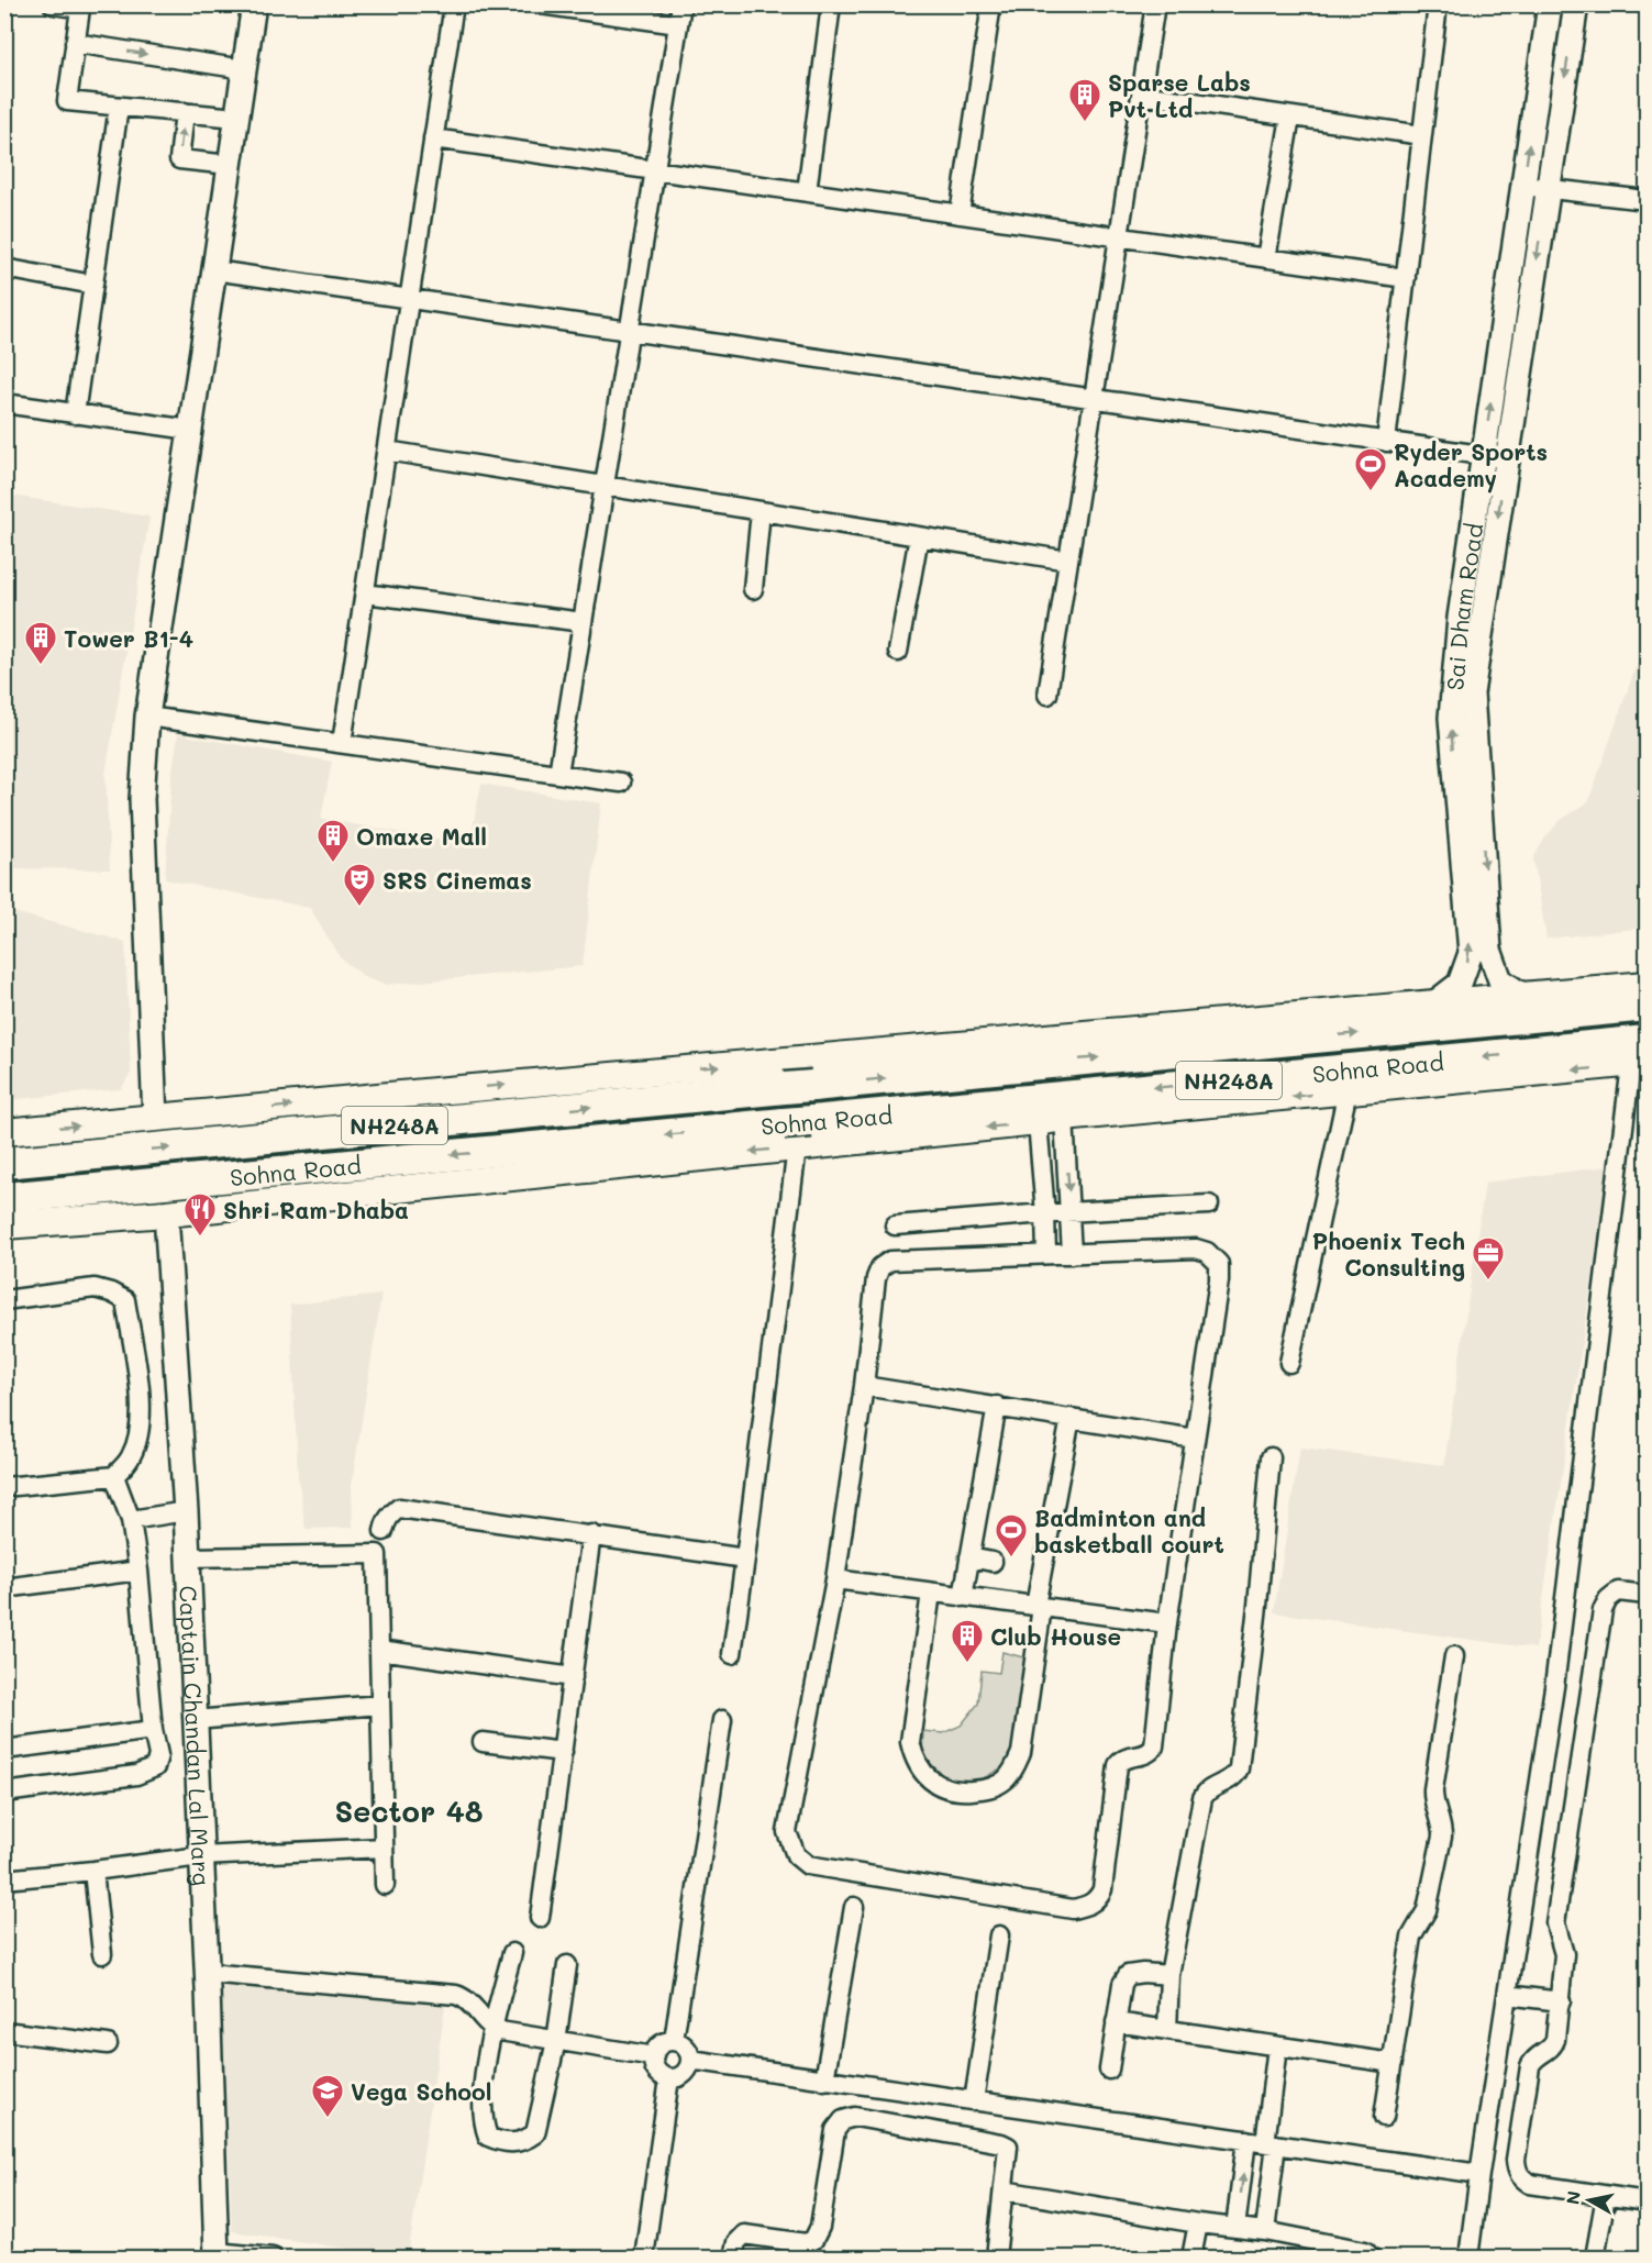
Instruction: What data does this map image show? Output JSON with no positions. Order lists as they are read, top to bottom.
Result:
{
  "streets": {
    "highway": ["Sohna Road", "NH248A"],
    "street": ["Sai Dham Road", "Captain Chandan Lal Marg"]
  },
  "districts": ["Sector 48"],
  "places": {
    "building": [
      "Sparse Labs Pvt Ltd",
      "Tower B1-4",
      "Omaxe Mall",
      "Club House"
    ],
    "sports": ["Ryder Sports Academy", "Badminton and basketball court"],
    "theatre": ["SRS Cinemas"],
    "restaurant": ["Shri Ram Dhaba"],
    "office": ["Phoenix Tech Consulting"],
    "school or university": ["Vega School"]
  },
  "north": "left"
}
